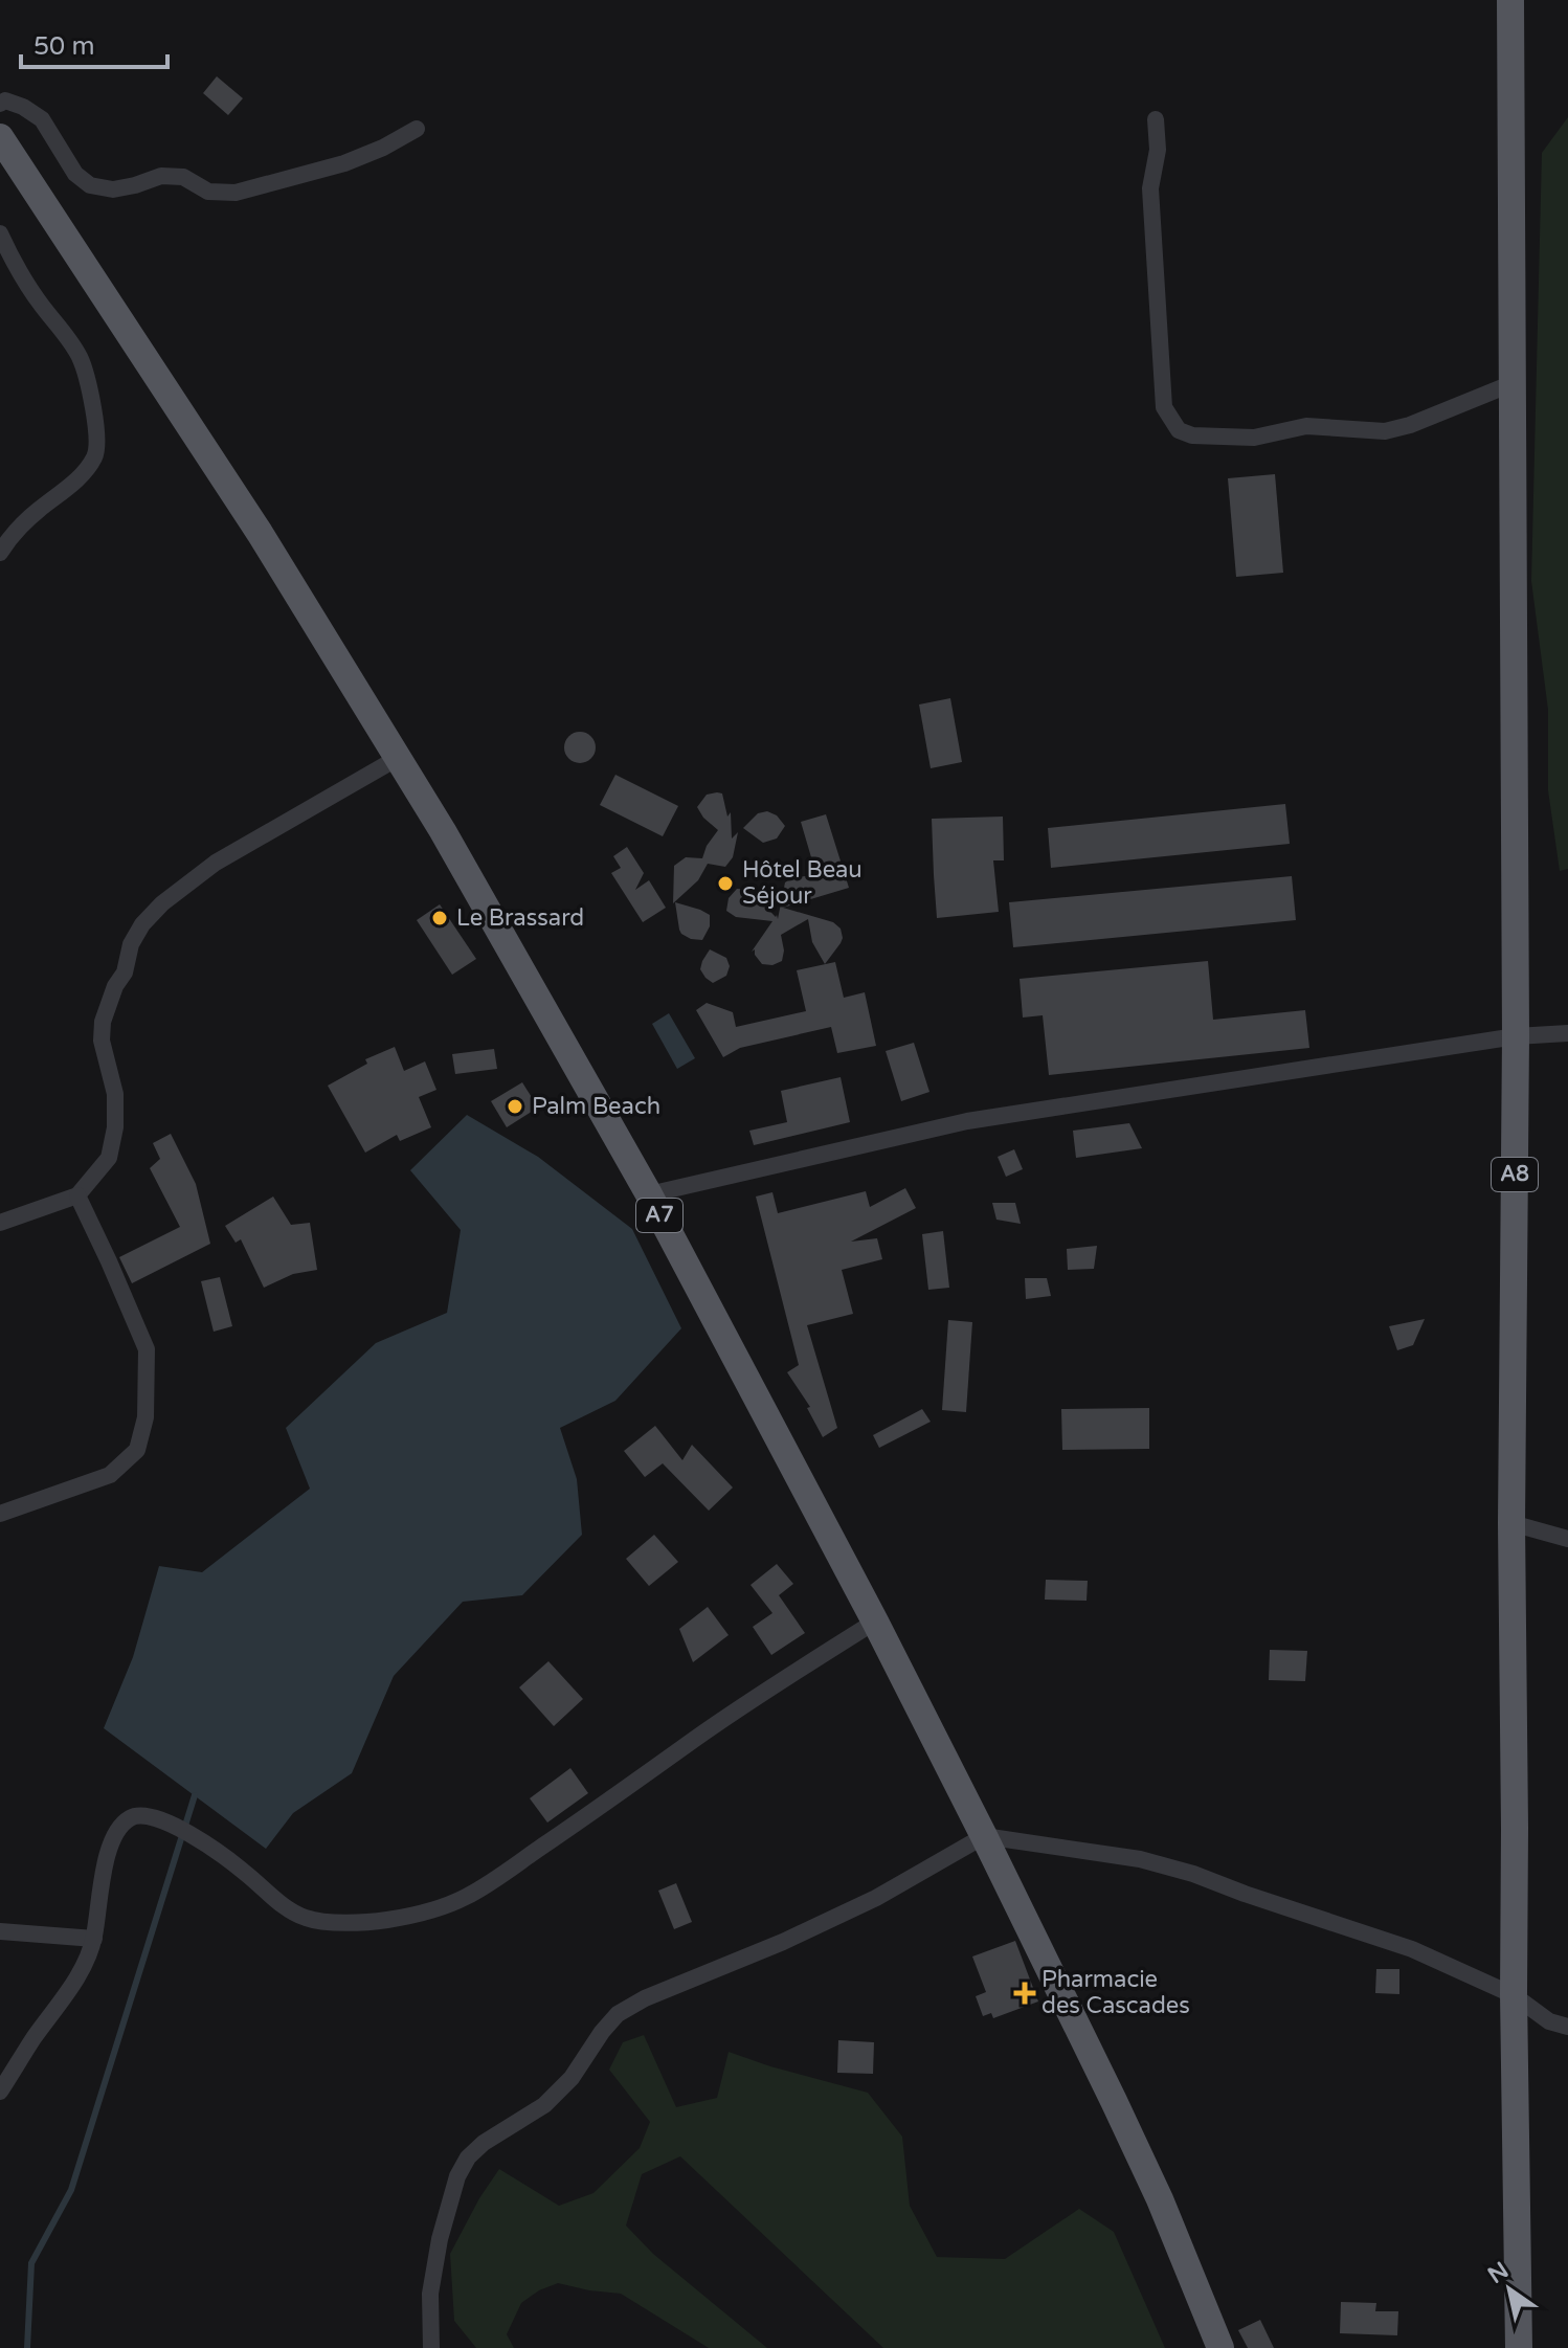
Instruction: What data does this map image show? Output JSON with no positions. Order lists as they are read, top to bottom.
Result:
{
  "streets": {
    "main road": ["A8", "A7"]
  },
  "places": {
    "other": ["Hôtel Beau Séjour", "Le Brassard", "Palm Beach"],
    "health": ["Pharmacie des Cascades"]
  },
  "scale_bar": "50 m",
  "north": "top left"
}
